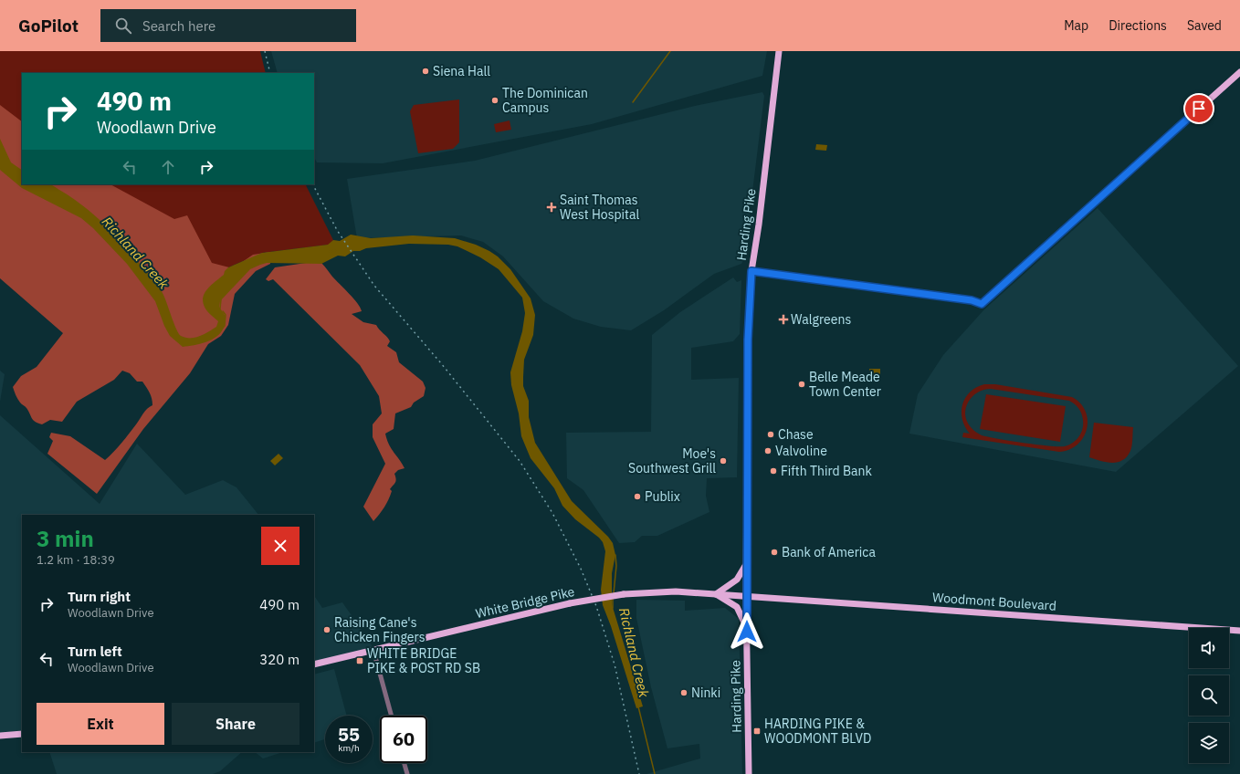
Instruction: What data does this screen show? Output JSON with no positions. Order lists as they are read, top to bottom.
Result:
{
  "streets": {
    "main road": ["Harding Pike", "Woodmont Boulevard", "White Bridge Pike"]
  },
  "crossings": [
    ["Harding Pike", "Woodmont Boulevard"],
    ["Harding Pike", "White Bridge Pike"],
    ["Woodmont Boulevard", "White Bridge Pike"]
  ],
  "water": ["Richland Creek"],
  "places": {
    "other": [
      "Siena Hall",
      "The Dominican Campus",
      "Belle Meade Town Center",
      "Chase",
      "Valvoline",
      "Moe's Southwest Grill",
      "Fifth Third Bank",
      "Publix",
      "Bank of America",
      "Raising Cane's Chicken Fingers",
      "Ninki"
    ],
    "health": ["Saint Thomas West Hospital", "Walgreens"],
    "transit": ["WHITE BRIDGE PIKE & POST RD SB", "HARDING PIKE & WOODMONT BLVD"]
  },
  "page": {
    "header": "GoPilot",
    "search": "Search here",
    "nav": ["Map", "Directions", "Saved"],
    "turn": ["490 m", "Woodlawn Drive"],
    "heading": ["3 min", "1.2 km · 18:39"],
    "list": [
      {
        "name": "Turn right",
        "note": "Woodlawn Drive",
        "value": "490 m"
      },
      {
        "name": "Turn left",
        "note": "Woodlawn Drive",
        "value": "320 m"
      }
    ],
    "buttons": ["Exit", "Share"],
    "speed": "55 km/h",
    "limit": "60"
  }
}
